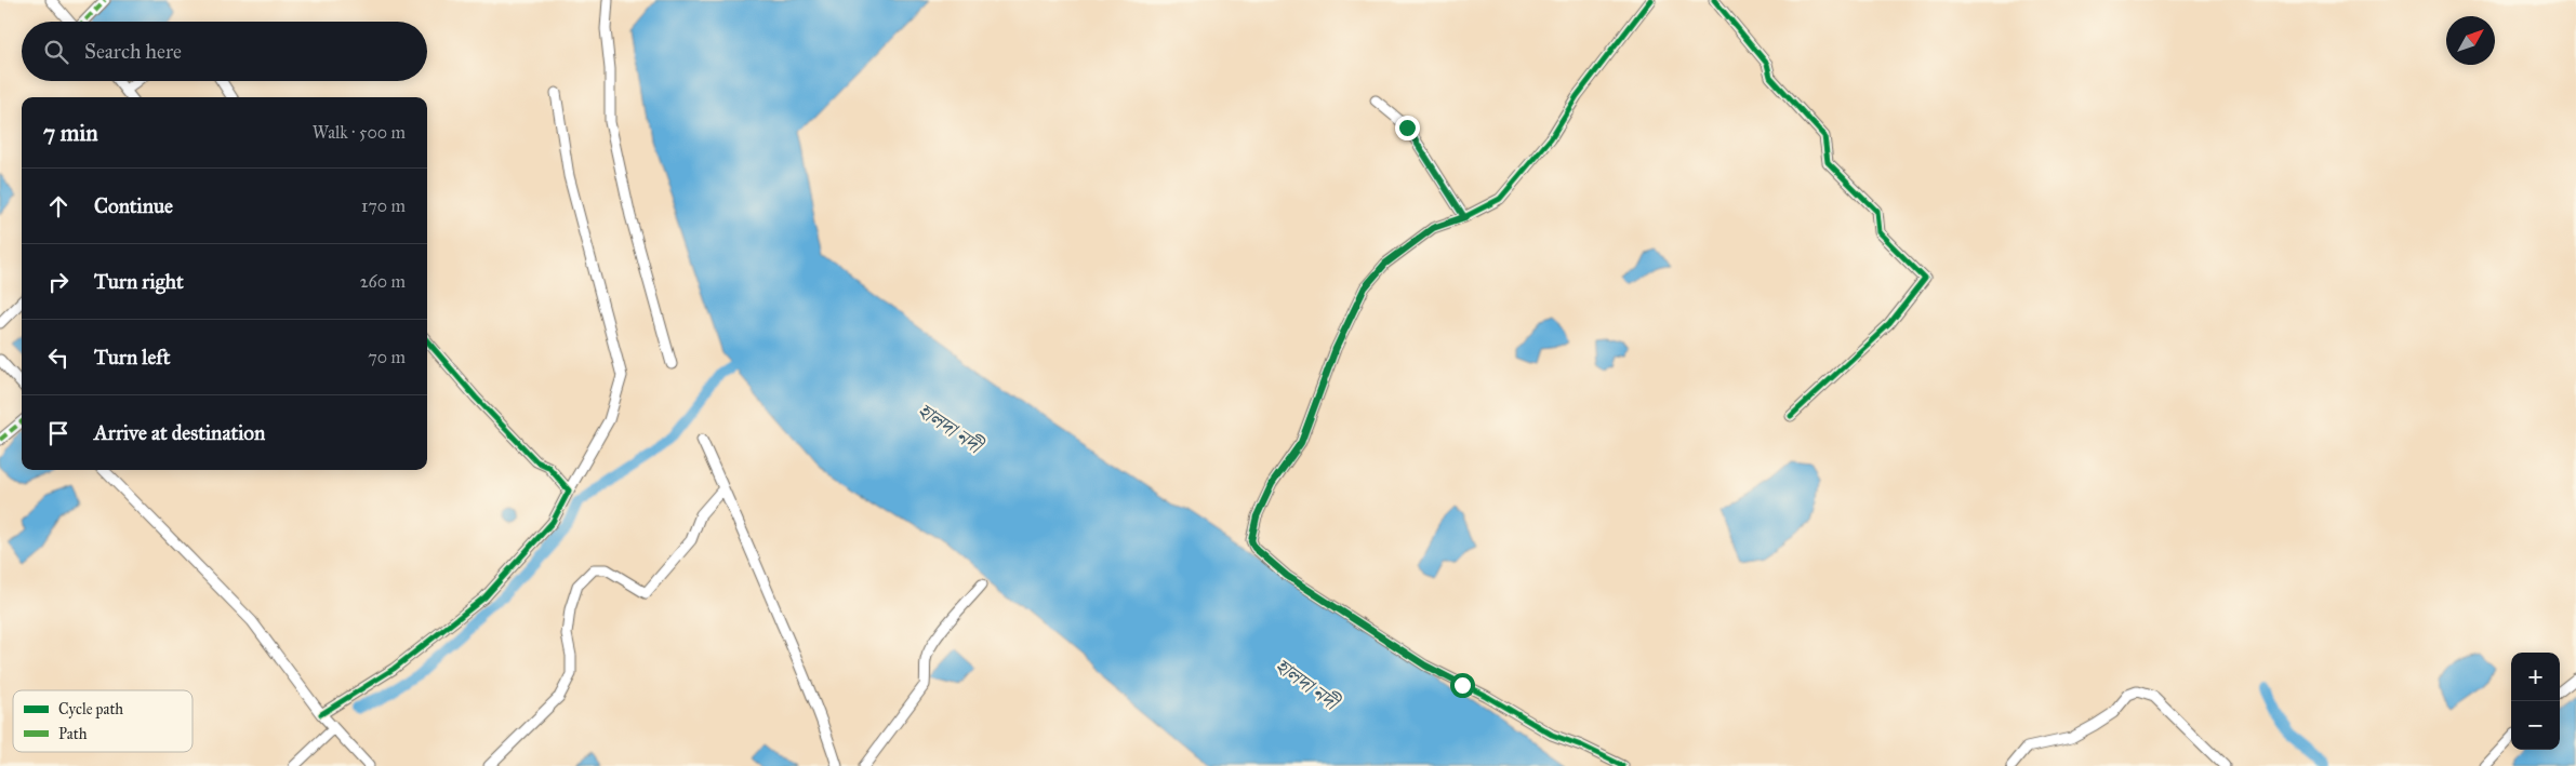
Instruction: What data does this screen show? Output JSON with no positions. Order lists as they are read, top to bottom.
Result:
{
  "water": ["হালদা নদী"],
  "legend": ["Cycle path", "Path"],
  "north": "top right",
  "page": {
    "search": "Search here",
    "heading": ["7 min", "Walk · 500 m"],
    "list": [
      ["Continue", "170 m"],
      ["Turn right", "260 m"],
      ["Turn left", "70 m"],
      "Arrive at destination"
    ],
    "map_buttons": ["+", "−"]
  }
}
